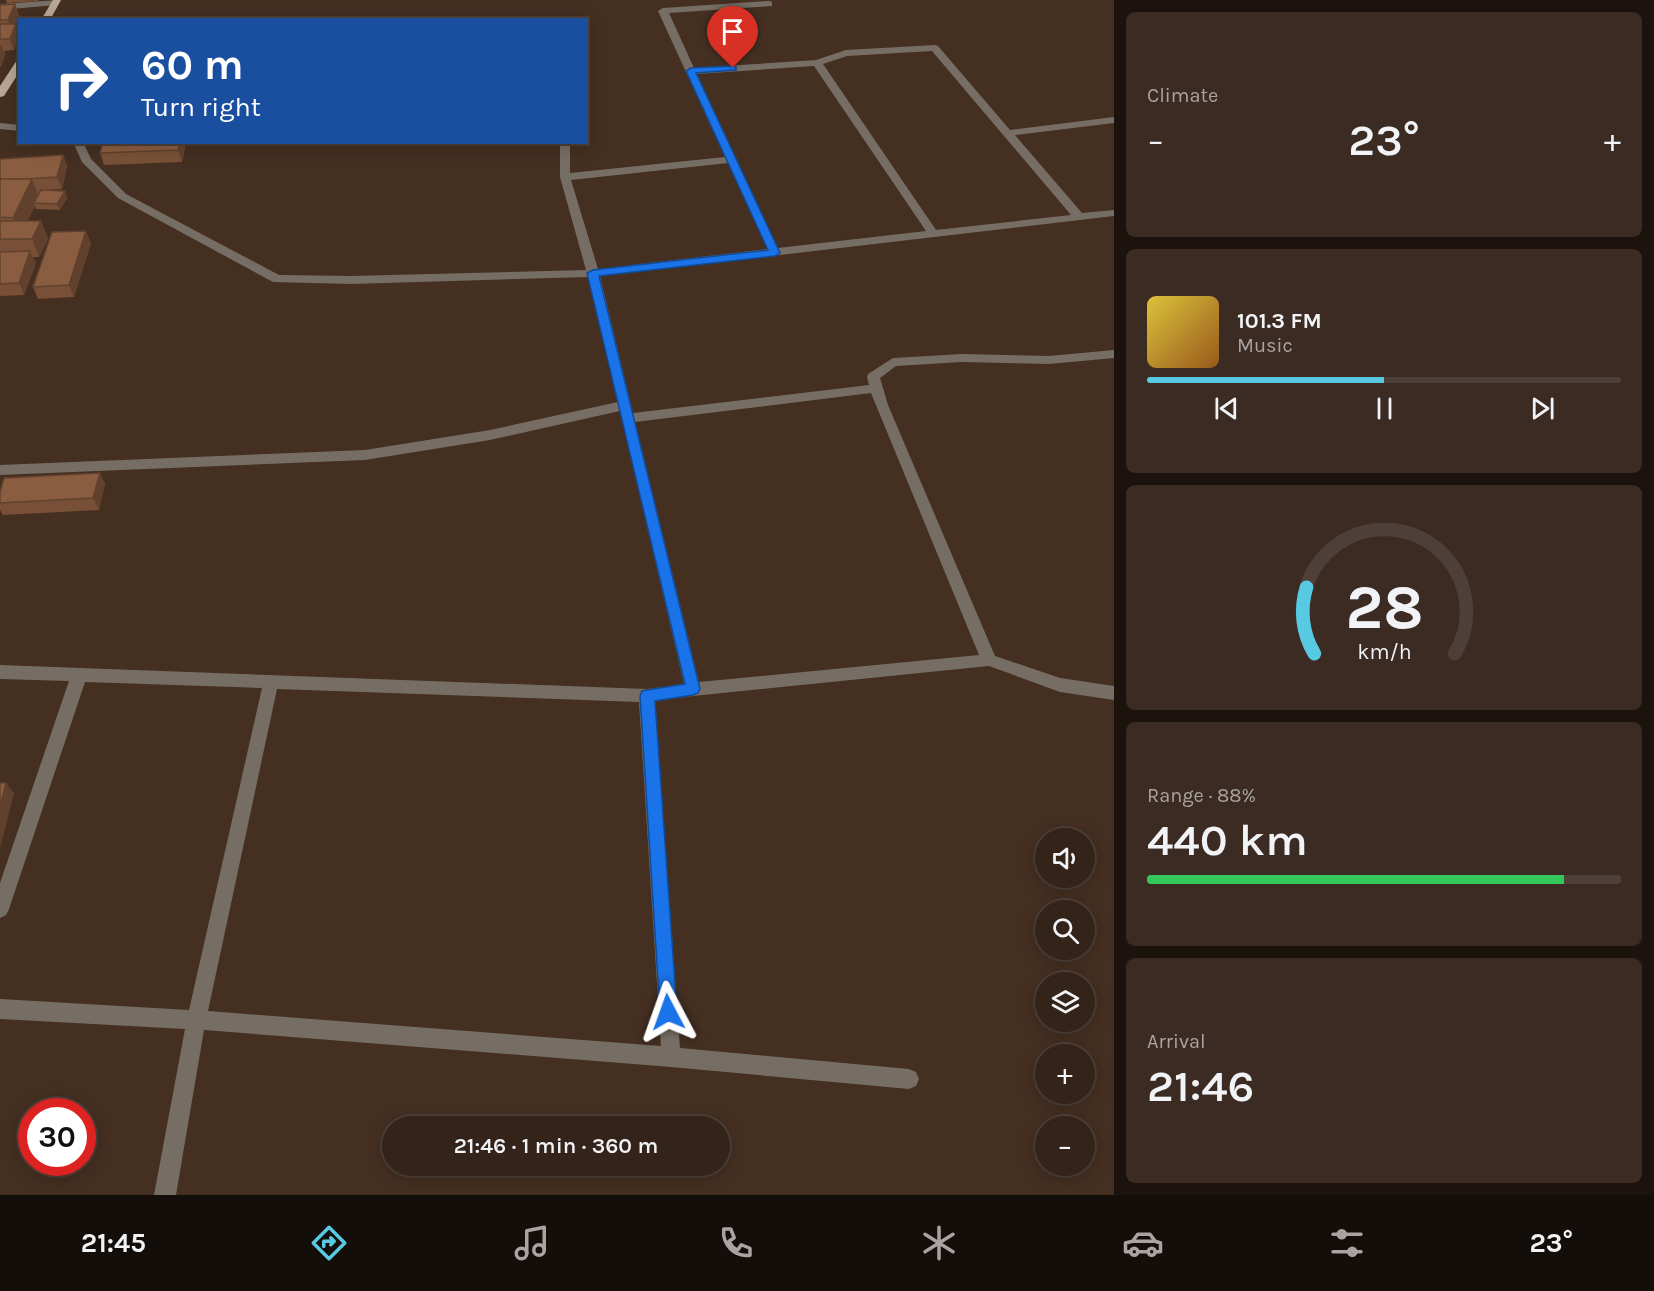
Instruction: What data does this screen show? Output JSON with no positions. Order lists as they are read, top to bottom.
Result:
{
  "page": {
    "tile": [
      "Climate",
      ["Range · 88%", "440 km"],
      ["Arrival", "21:46"]
    ],
    "turn": ["60 m", "Turn right"],
    "heat": ["−", "23°", "+"],
    "song": ["101.3 FM", "Music"],
    "map_buttons": ["+", "−"],
    "limit": "30",
    "trip": "21:46 · 1 min · 360 m",
    "tabs": ["21:45", "23°"],
    "gauge": ["28", "km/h"]
  }
}
